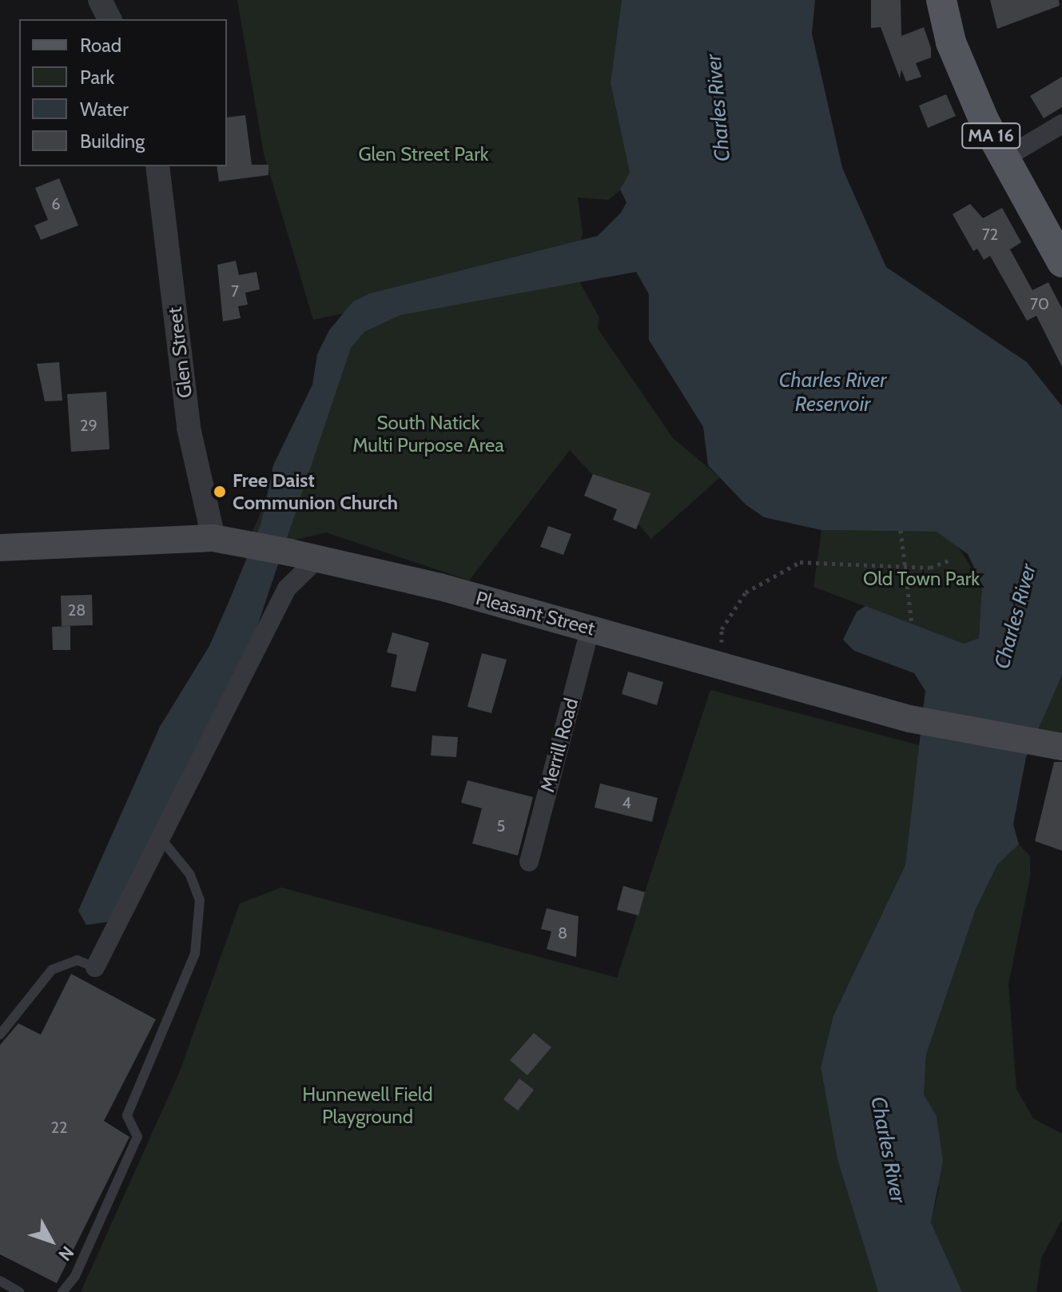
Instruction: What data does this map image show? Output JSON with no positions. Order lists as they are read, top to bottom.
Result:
{
  "streets": {
    "main road": ["MA 16", "Pleasant Street"],
    "street": ["Glen Street", "Merrill Road"]
  },
  "crossings": [
    ["Glen Street", "Pleasant Street"],
    ["Pleasant Street", "Merrill Road"]
  ],
  "water": ["Charles River", "Charles River Reservoir"],
  "parks": [
    "Glen Street Park",
    "South Natick Multi Purpose Area",
    "Old Town Park",
    "Hunnewell Field Playground"
  ],
  "places": ["Free Daist Communion Church"],
  "house_numbers": [
    "6",
    "72",
    "7",
    "70",
    "29",
    "28",
    "4",
    "5",
    "8",
    "22"
  ],
  "legend": [
    "Road",
    "Park",
    "Water",
    "Building"
  ],
  "north": "bottom right"
}
